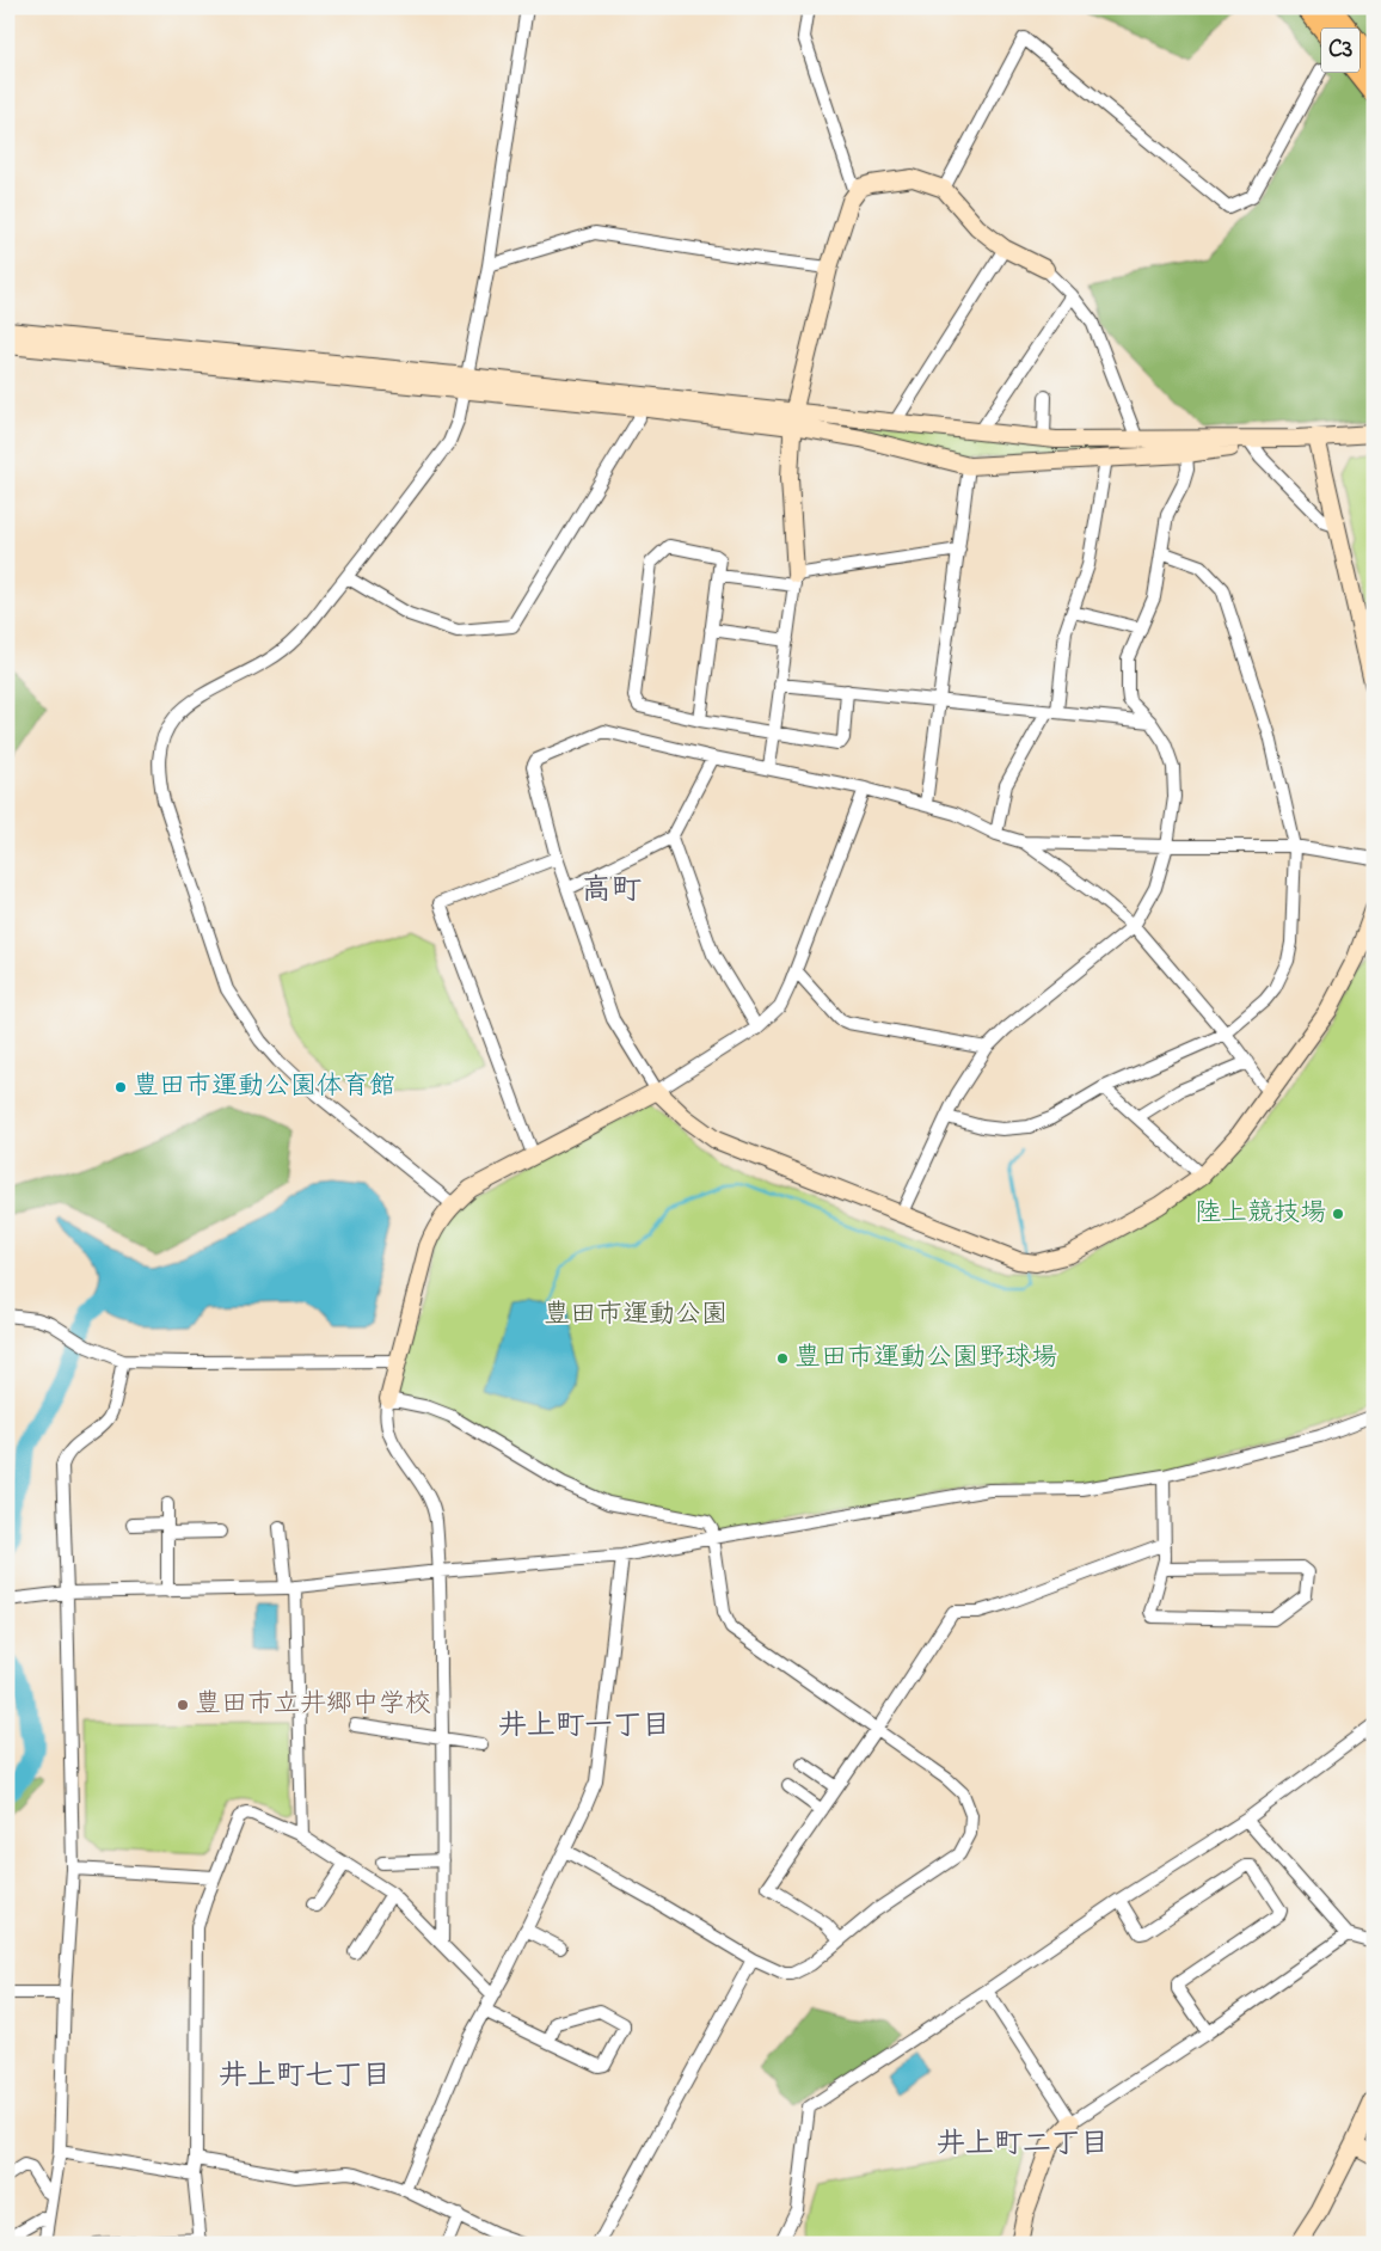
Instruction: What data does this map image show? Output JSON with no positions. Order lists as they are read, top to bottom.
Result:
{
  "streets": {
    "highway": ["C3"]
  },
  "districts": [
    "高町",
    "井上町一丁目",
    "井上町七丁目",
    "井上町二丁目"
  ],
  "parks": ["豊田市運動公園"],
  "places": [
    "豊田市運動公園体育館",
    "陸上競技場",
    "豊田市運動公園野球場",
    "豊田市立井郷中学校"
  ]
}
